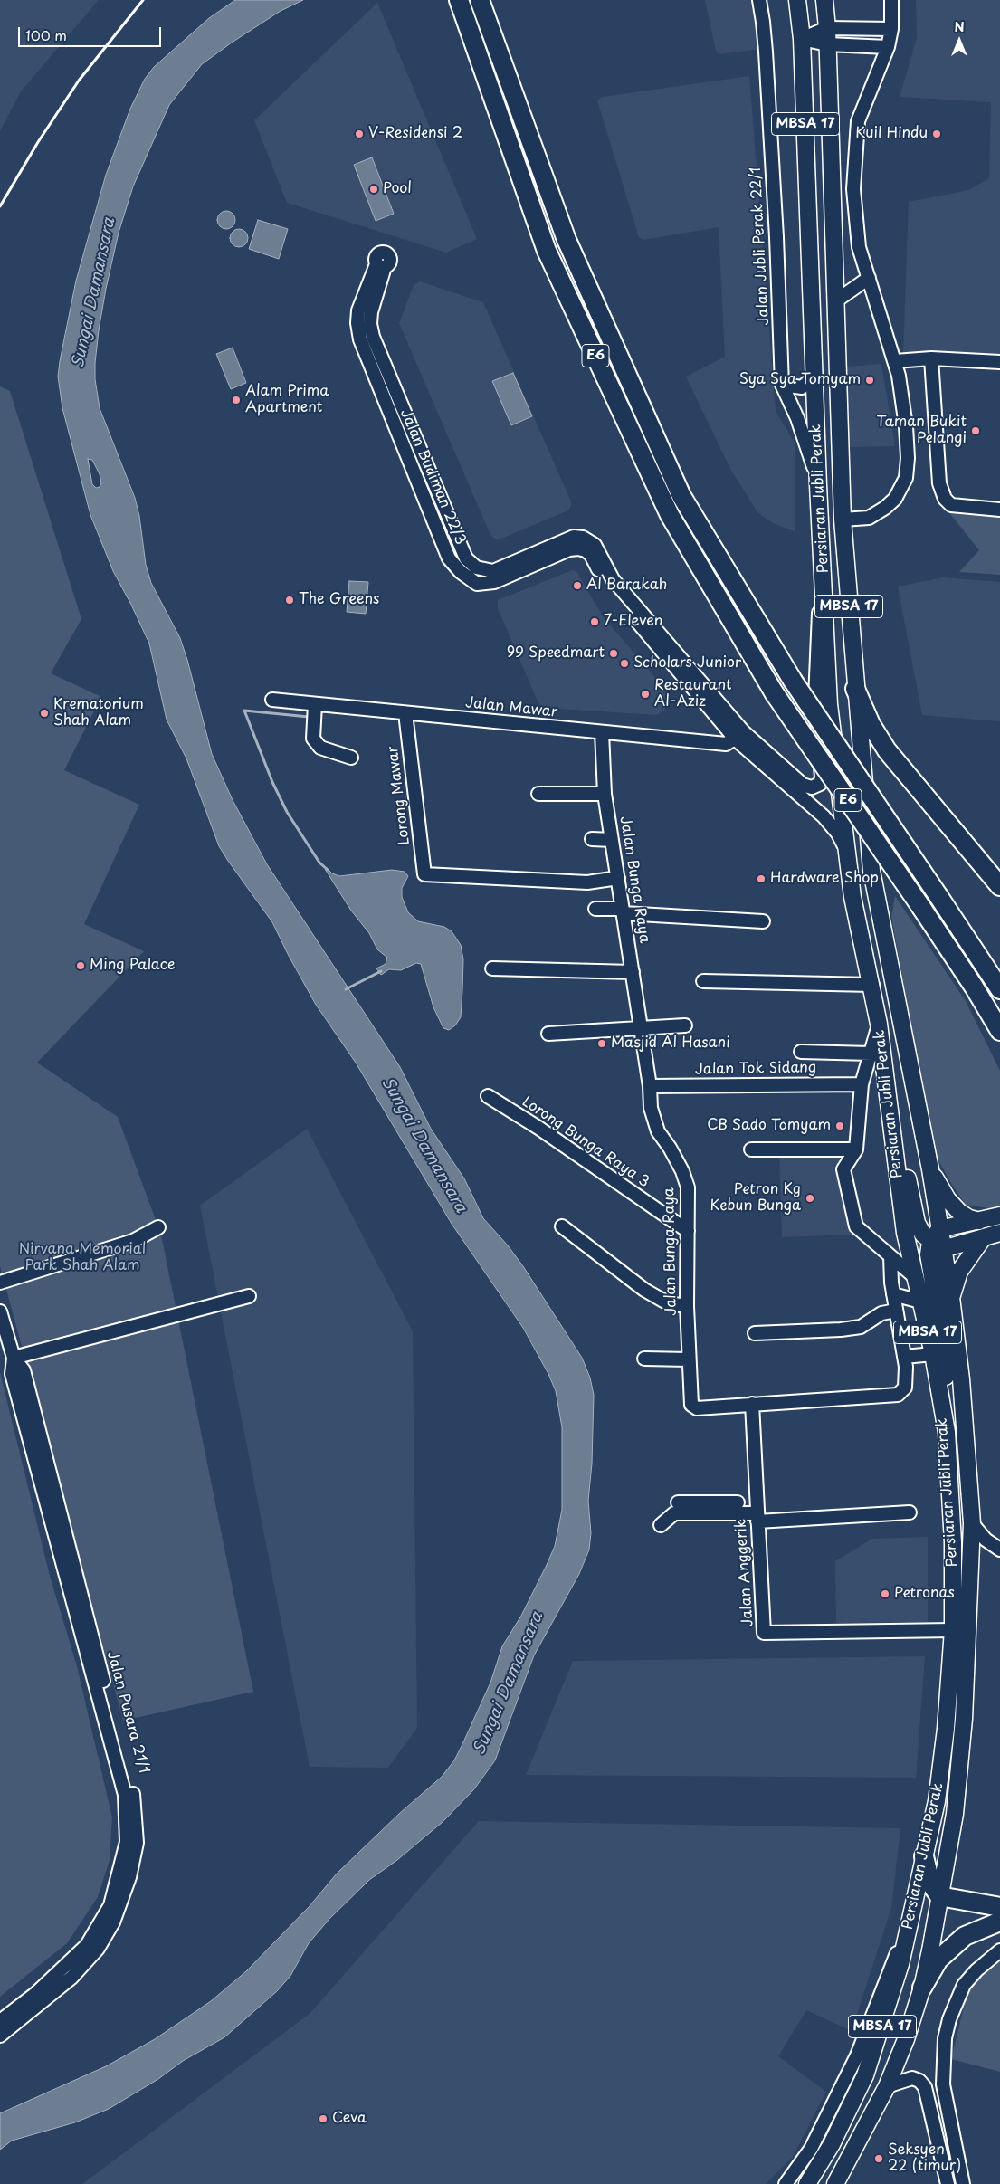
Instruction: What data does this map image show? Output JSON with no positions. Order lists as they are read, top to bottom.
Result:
{
  "streets": {
    "highway": ["E6"],
    "main road": ["MBSA 17", "Persiaran Jubli Perak"],
    "street": [
      "Jalan Jubli Perak 22/1",
      "Jalan Budiman 22/3",
      "Jalan Mawar",
      "Lorong Mawar",
      "Jalan Bunga Raya",
      "Jalan Tok Sidang",
      "Lorong Bunga Raya 3",
      "Jalan Anggerik",
      "Jalan Pusara 21/1"
    ]
  },
  "crossings": [
    ["Jalan Jubli Perak 22/1", "Persiaran Jubli Perak"],
    ["Jalan Budiman 22/3", "Jalan Mawar"],
    ["Persiaran Jubli Perak", "Jalan Anggerik"],
    ["Jalan Mawar", "Lorong Mawar"],
    ["Jalan Mawar", "Jalan Bunga Raya"],
    ["Lorong Mawar", "Jalan Bunga Raya"],
    ["Jalan Bunga Raya", "Jalan Tok Sidang"],
    ["Jalan Bunga Raya", "Lorong Bunga Raya 3"],
    ["Jalan Bunga Raya", "Jalan Anggerik"]
  ],
  "water": ["Sungai Damansara"],
  "parks": ["Nirvana Memorial Park Shah Alam"],
  "places": [
    "V-Residensi 2",
    "Kuil Hindu",
    "Pool",
    "Sya Sya Tomyam",
    "Alam Prima Apartment",
    "Taman Bukit Pelangi",
    "Al Barakah",
    "The Greens",
    "7-Eleven",
    "99 Speedmart",
    "Scholars Junior",
    "Restaurant Al-Aziz",
    "Krematorium Shah Alam",
    "Hardware Shop",
    "Ming Palace",
    "Masjid Al Hasani",
    "CB Sado Tomyam",
    "Petron Kg Kebun Bunga",
    "Petronas",
    "Ceva",
    "Seksyen 22 (timur)"
  ],
  "scale_bar": "100 m",
  "north": "top"
}
